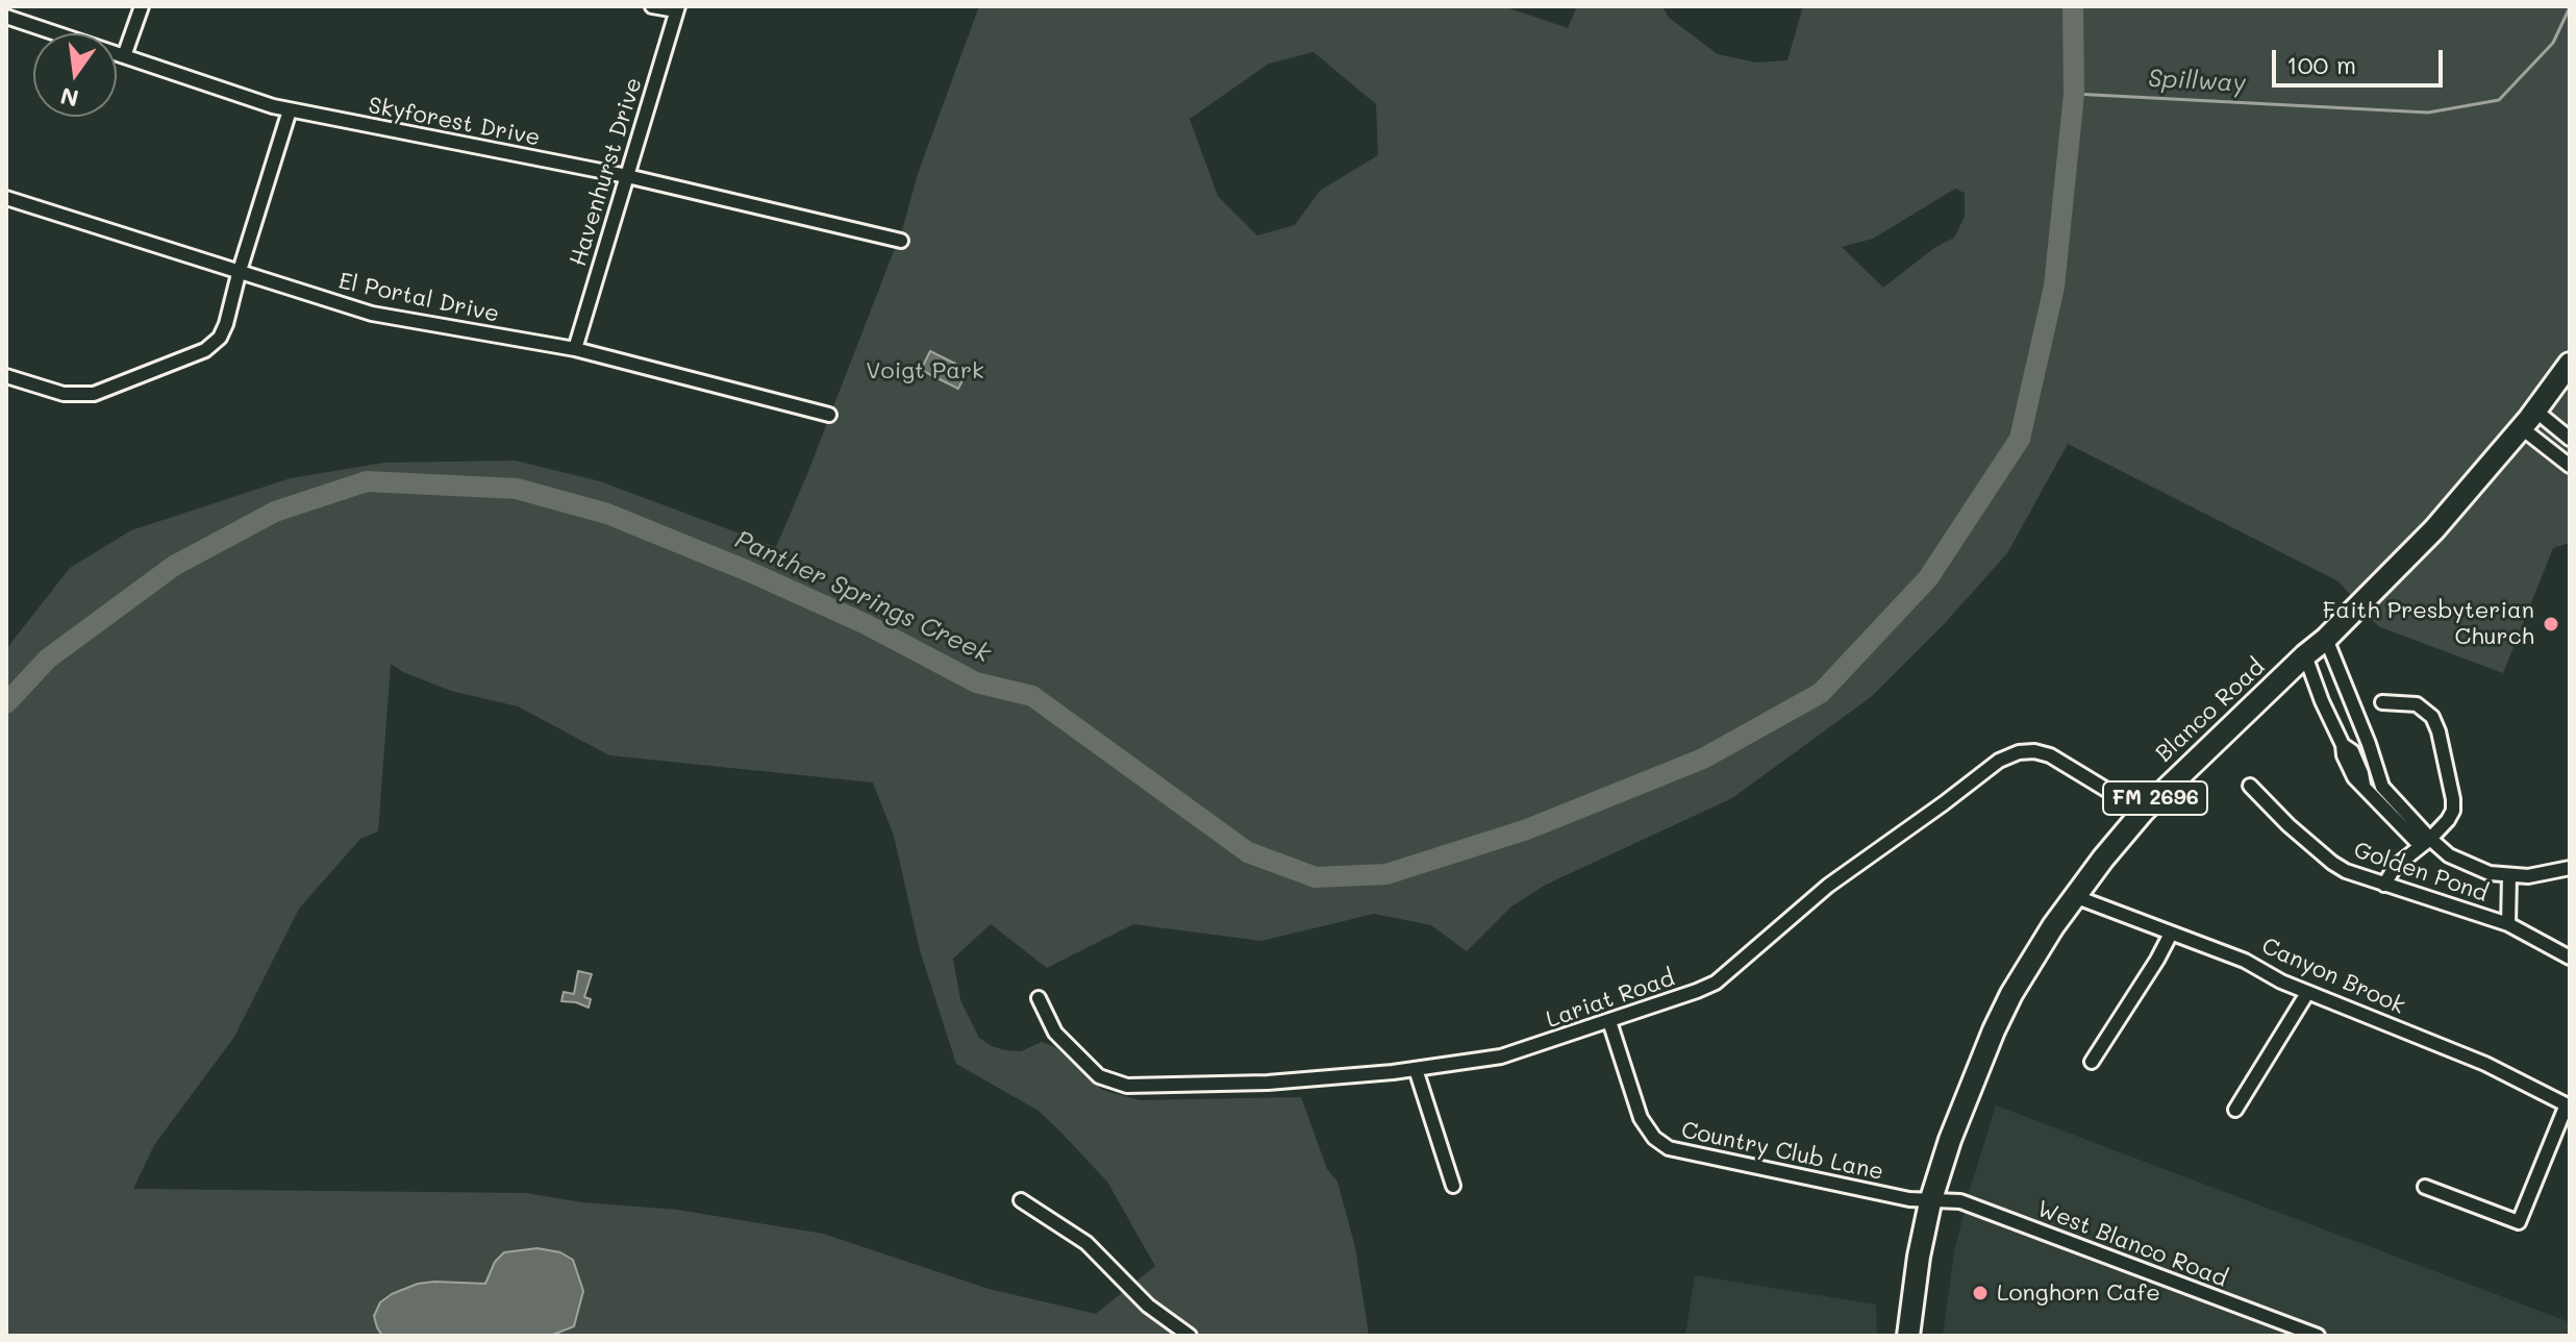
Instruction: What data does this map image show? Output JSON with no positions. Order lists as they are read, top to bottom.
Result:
{
  "streets": {
    "main road": ["Blanco Road", "FM 2696"],
    "street": [
      "Skyforest Drive",
      "Havenhurst Drive",
      "El Portal Drive",
      "Golden Pond",
      "Canyon Brook",
      "Lariat Road",
      "Country Club Lane",
      "West Blanco Road"
    ]
  },
  "crossings": [
    ["Skyforest Drive", "Havenhurst Drive"],
    ["Havenhurst Drive", "El Portal Drive"],
    ["Blanco Road", "Canyon Brook"],
    ["Blanco Road", "Lariat Road"],
    ["Blanco Road", "Country Club Lane"],
    ["Blanco Road", "West Blanco Road"],
    ["Lariat Road", "Country Club Lane"],
    ["Country Club Lane", "West Blanco Road"]
  ],
  "water": ["Spillway", "Panther Springs Creek"],
  "parks": ["Voigt Park"],
  "places": ["Faith Presbyterian Church", "Longhorn Cafe"],
  "scale_bar": "100 m",
  "north": "bottom"
}
